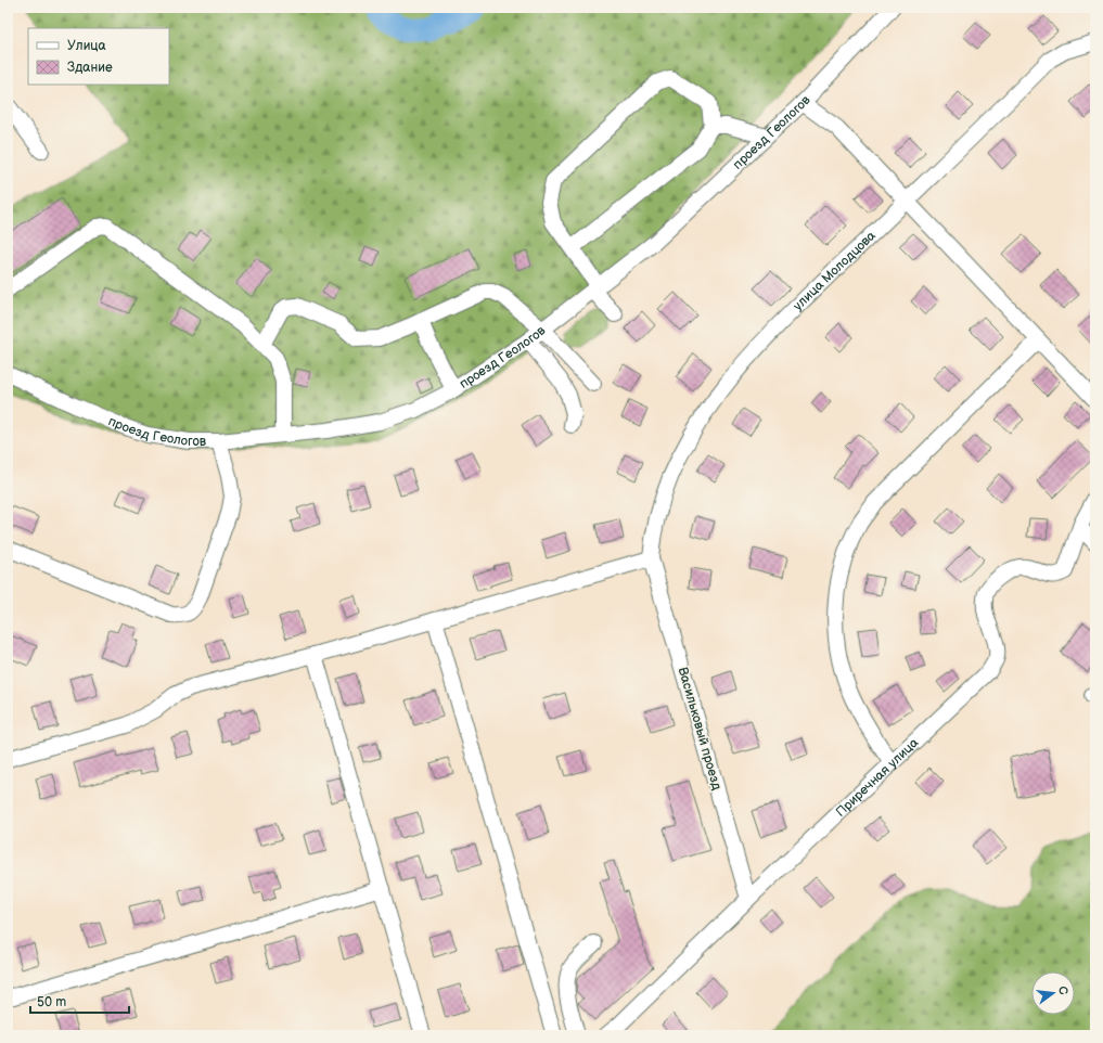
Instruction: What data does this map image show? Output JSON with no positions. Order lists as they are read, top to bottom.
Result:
{
  "streets": {
    "street": [
      "проезд Геологов",
      "улица Молодцова",
      "Васильковый проезд",
      "Приречная улица"
    ]
  },
  "crossings": [
    ["улица Молодцова", "Васильковый проезд"],
    ["Васильковый проезд", "Приречная улица"]
  ],
  "legend": ["Улица", "Здание"],
  "scale_bar": "50 m",
  "north": "right"
}
